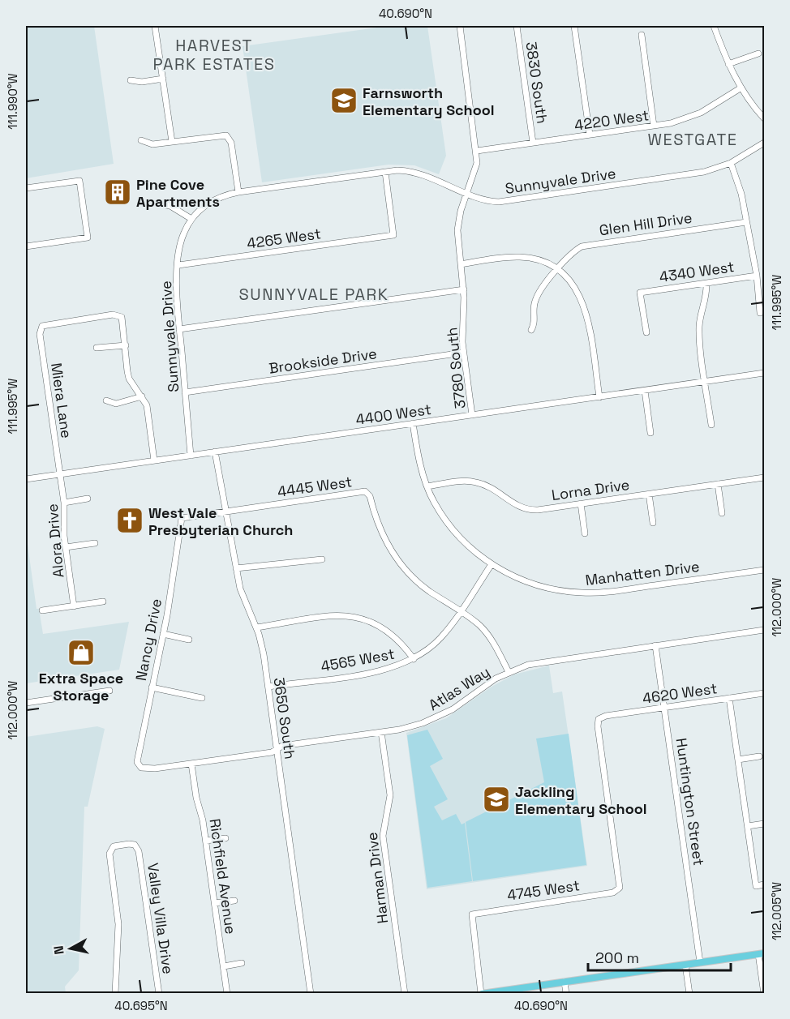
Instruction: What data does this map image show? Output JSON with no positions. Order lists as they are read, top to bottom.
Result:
{
  "streets": {
    "street": [
      "3830 South",
      "4220 West",
      "Sunnyvale Drive",
      "Glen Hill Drive",
      "4265 West",
      "4340 West",
      "Brookside Drive",
      "3780 South",
      "Miera Lane",
      "4400 West",
      "4445 West",
      "Lorna Drive",
      "Alora Drive",
      "Manhatten Drive",
      "Nancy Drive",
      "4565 West",
      "Atlas Way",
      "4620 West",
      "3650 South",
      "Huntington Street",
      "Richfield Avenue",
      "Harman Drive",
      "4745 West",
      "Valley Villa Drive"
    ]
  },
  "crossings": [
    ["3830 South", "4220 West"],
    ["4220 West", "3780 South"],
    ["Sunnyvale Drive", "4265 West"],
    ["Sunnyvale Drive", "Brookside Drive"],
    ["Sunnyvale Drive", "3780 South"],
    ["Sunnyvale Drive", "4400 West"],
    ["Brookside Drive", "3780 South"],
    ["3780 South", "4400 West"],
    ["Miera Lane", "4400 West"],
    ["Miera Lane", "Alora Drive"],
    ["4400 West", "Alora Drive"],
    ["4400 West", "Manhatten Drive"],
    ["4400 West", "3650 South"],
    ["4445 West", "Nancy Drive"],
    ["4445 West", "4565 West"],
    ["4445 West", "3650 South"],
    ["Lorna Drive", "Manhatten Drive"],
    ["Manhatten Drive", "4565 West"],
    ["Nancy Drive", "Atlas Way"],
    ["4565 West", "3650 South"],
    ["Atlas Way", "3650 South"],
    ["Atlas Way", "Huntington Street"],
    ["Atlas Way", "Richfield Avenue"],
    ["Atlas Way", "Harman Drive"],
    ["4620 West", "Huntington Street"],
    ["4620 West", "4745 West"]
  ],
  "districts": ["HARVEST PARK ESTATES", "WESTGATE", "SUNNYVALE PARK"],
  "places": {
    "school or university": ["Farnsworth Elementary School", "Jackling Elementary School"],
    "building": ["Pine Cove Apartments"],
    "church": ["West Vale Presbyterian Church"],
    "shop": ["Extra Space Storage"]
  },
  "scale_bar": "200 m",
  "north": "left",
  "coordinates": [
    "40.690°N",
    "111.990°W",
    "111.995°W",
    "112.000°W",
    "112.005°W",
    "40.695°N"
  ]
}
